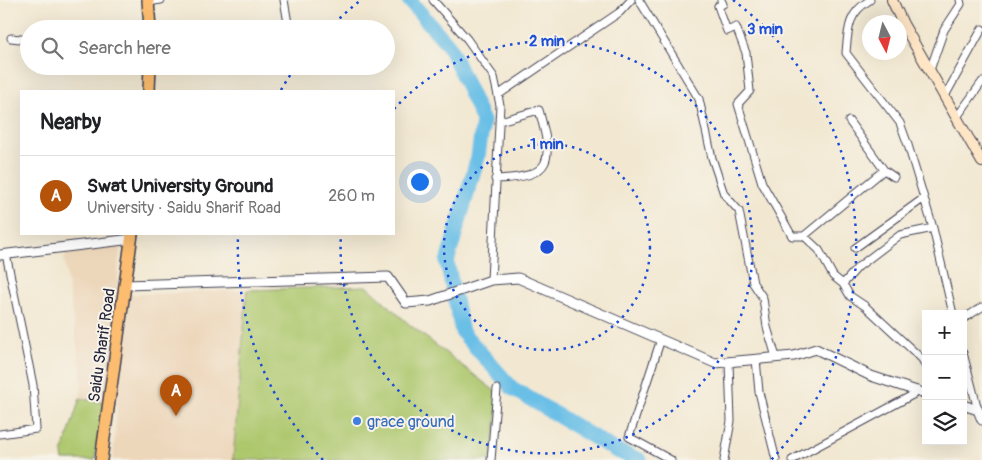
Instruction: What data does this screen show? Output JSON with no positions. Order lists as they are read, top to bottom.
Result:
{
  "streets": {
    "main road": ["Saidu Sharif Road"]
  },
  "places": ["grace ground"],
  "north": "bottom",
  "page": {
    "search": "Search here",
    "heading": "Nearby",
    "list": [
      {
        "mark": "A",
        "name": "Swat University Ground",
        "note": "University · Saidu Sharif Road",
        "value": "260 m"
      }
    ],
    "map_buttons": ["+", "−"],
    "pins": "A"
  },
  "rings": ["3 min", "2 min", "1 min"]
}
